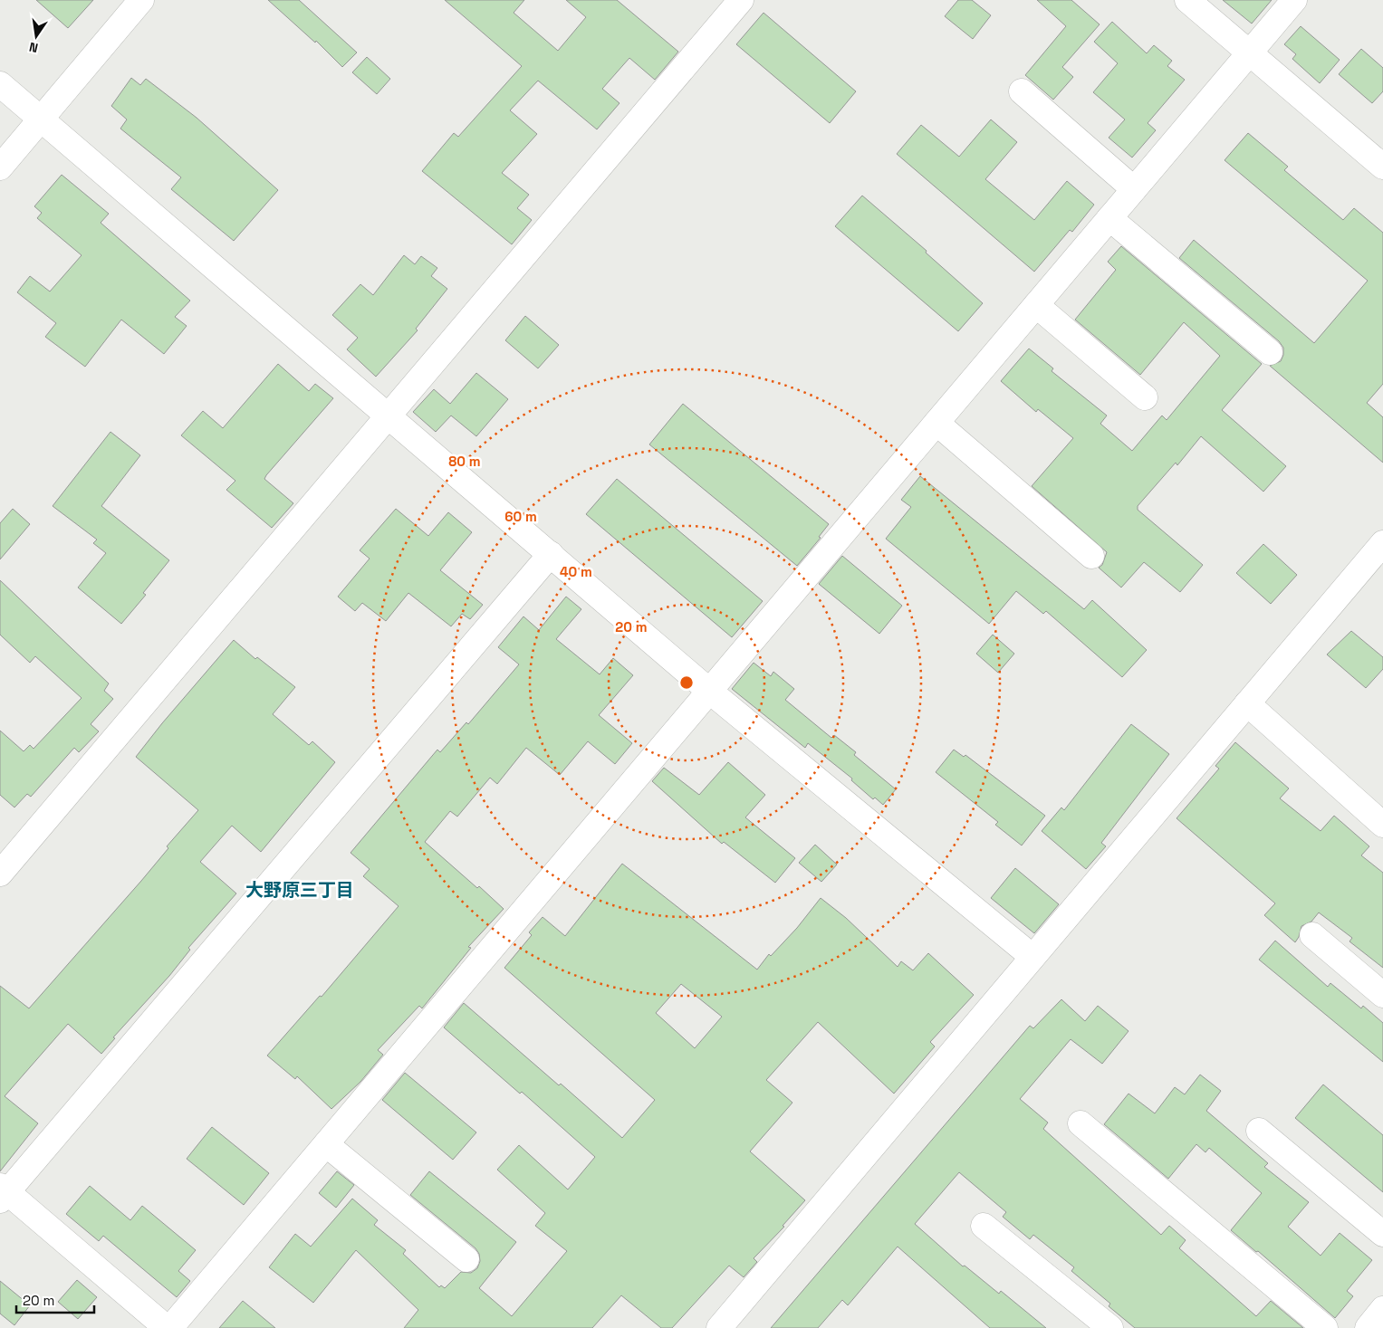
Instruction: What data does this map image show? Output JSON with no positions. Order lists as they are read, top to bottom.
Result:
{
  "districts": ["大野原三丁目"],
  "scale_bar": "20 m",
  "north": "bottom",
  "rings": [
    "80 m",
    "60 m",
    "40 m",
    "20 m"
  ]
}
